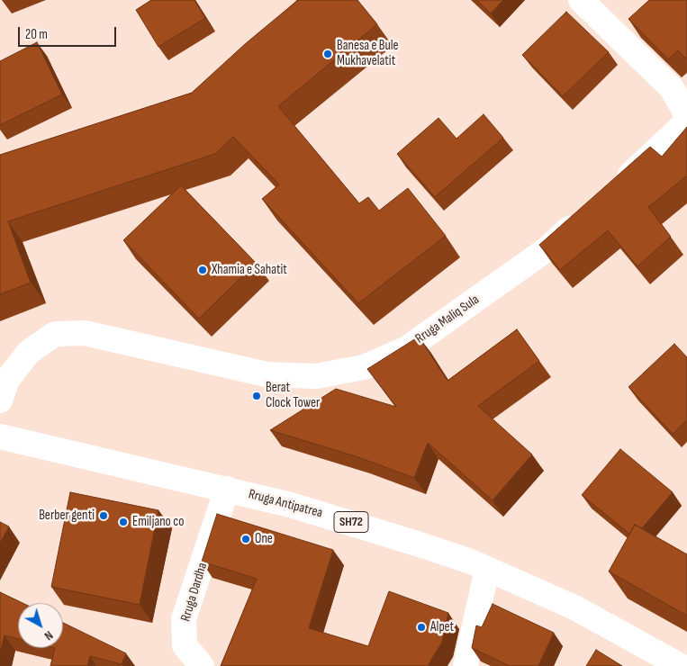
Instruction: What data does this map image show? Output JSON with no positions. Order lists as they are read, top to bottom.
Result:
{
  "streets": {
    "street": [
      "Rruga Maliq Sula",
      "Rruga Antipatrea",
      "SH72",
      "Rruga Dardha"
    ]
  },
  "crossings": [
    ["Rruga Antipatrea", "Rruga Dardha"]
  ],
  "places": [
    "Banesa e Bule Mukhavelatit",
    "Xhamia e Sahatit",
    "Berat Clock Tower",
    "Berber genti",
    "Emiljano co",
    "One",
    "Alpet"
  ],
  "scale_bar": "20 m",
  "north": "bottom right"
}
